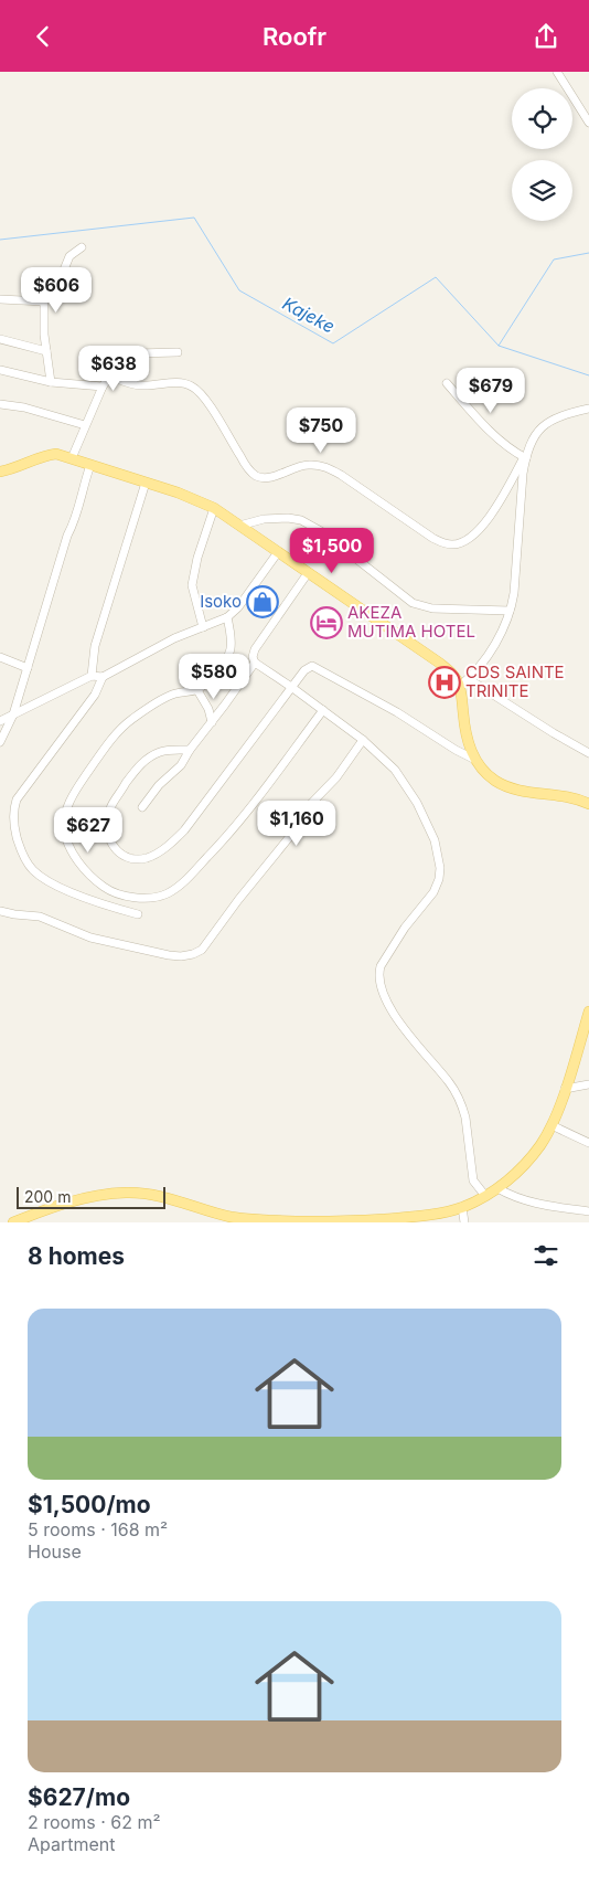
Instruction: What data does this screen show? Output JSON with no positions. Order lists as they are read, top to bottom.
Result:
{
  "water": ["Kajeke"],
  "places": {
    "shop": ["Isoko"],
    "hotel": ["AKEZA MUTIMA HOTEL"],
    "hospital": ["CDS SAINTE TRINITE"]
  },
  "scale_bar": "200 m",
  "page": {
    "header": "Roofr",
    "price": [
      "$606",
      "$638",
      "$679",
      "$750",
      "$1,500",
      "$580",
      "$1,160",
      "$627"
    ],
    "scale": "200 m",
    "heading": "8 homes",
    "list": [
      {
        "name": "$1,500/mo",
        "note": "5 rooms · 168 m² · House"
      },
      {
        "name": "$627/mo",
        "note": "2 rooms · 62 m² · Apartment"
      }
    ]
  }
}
